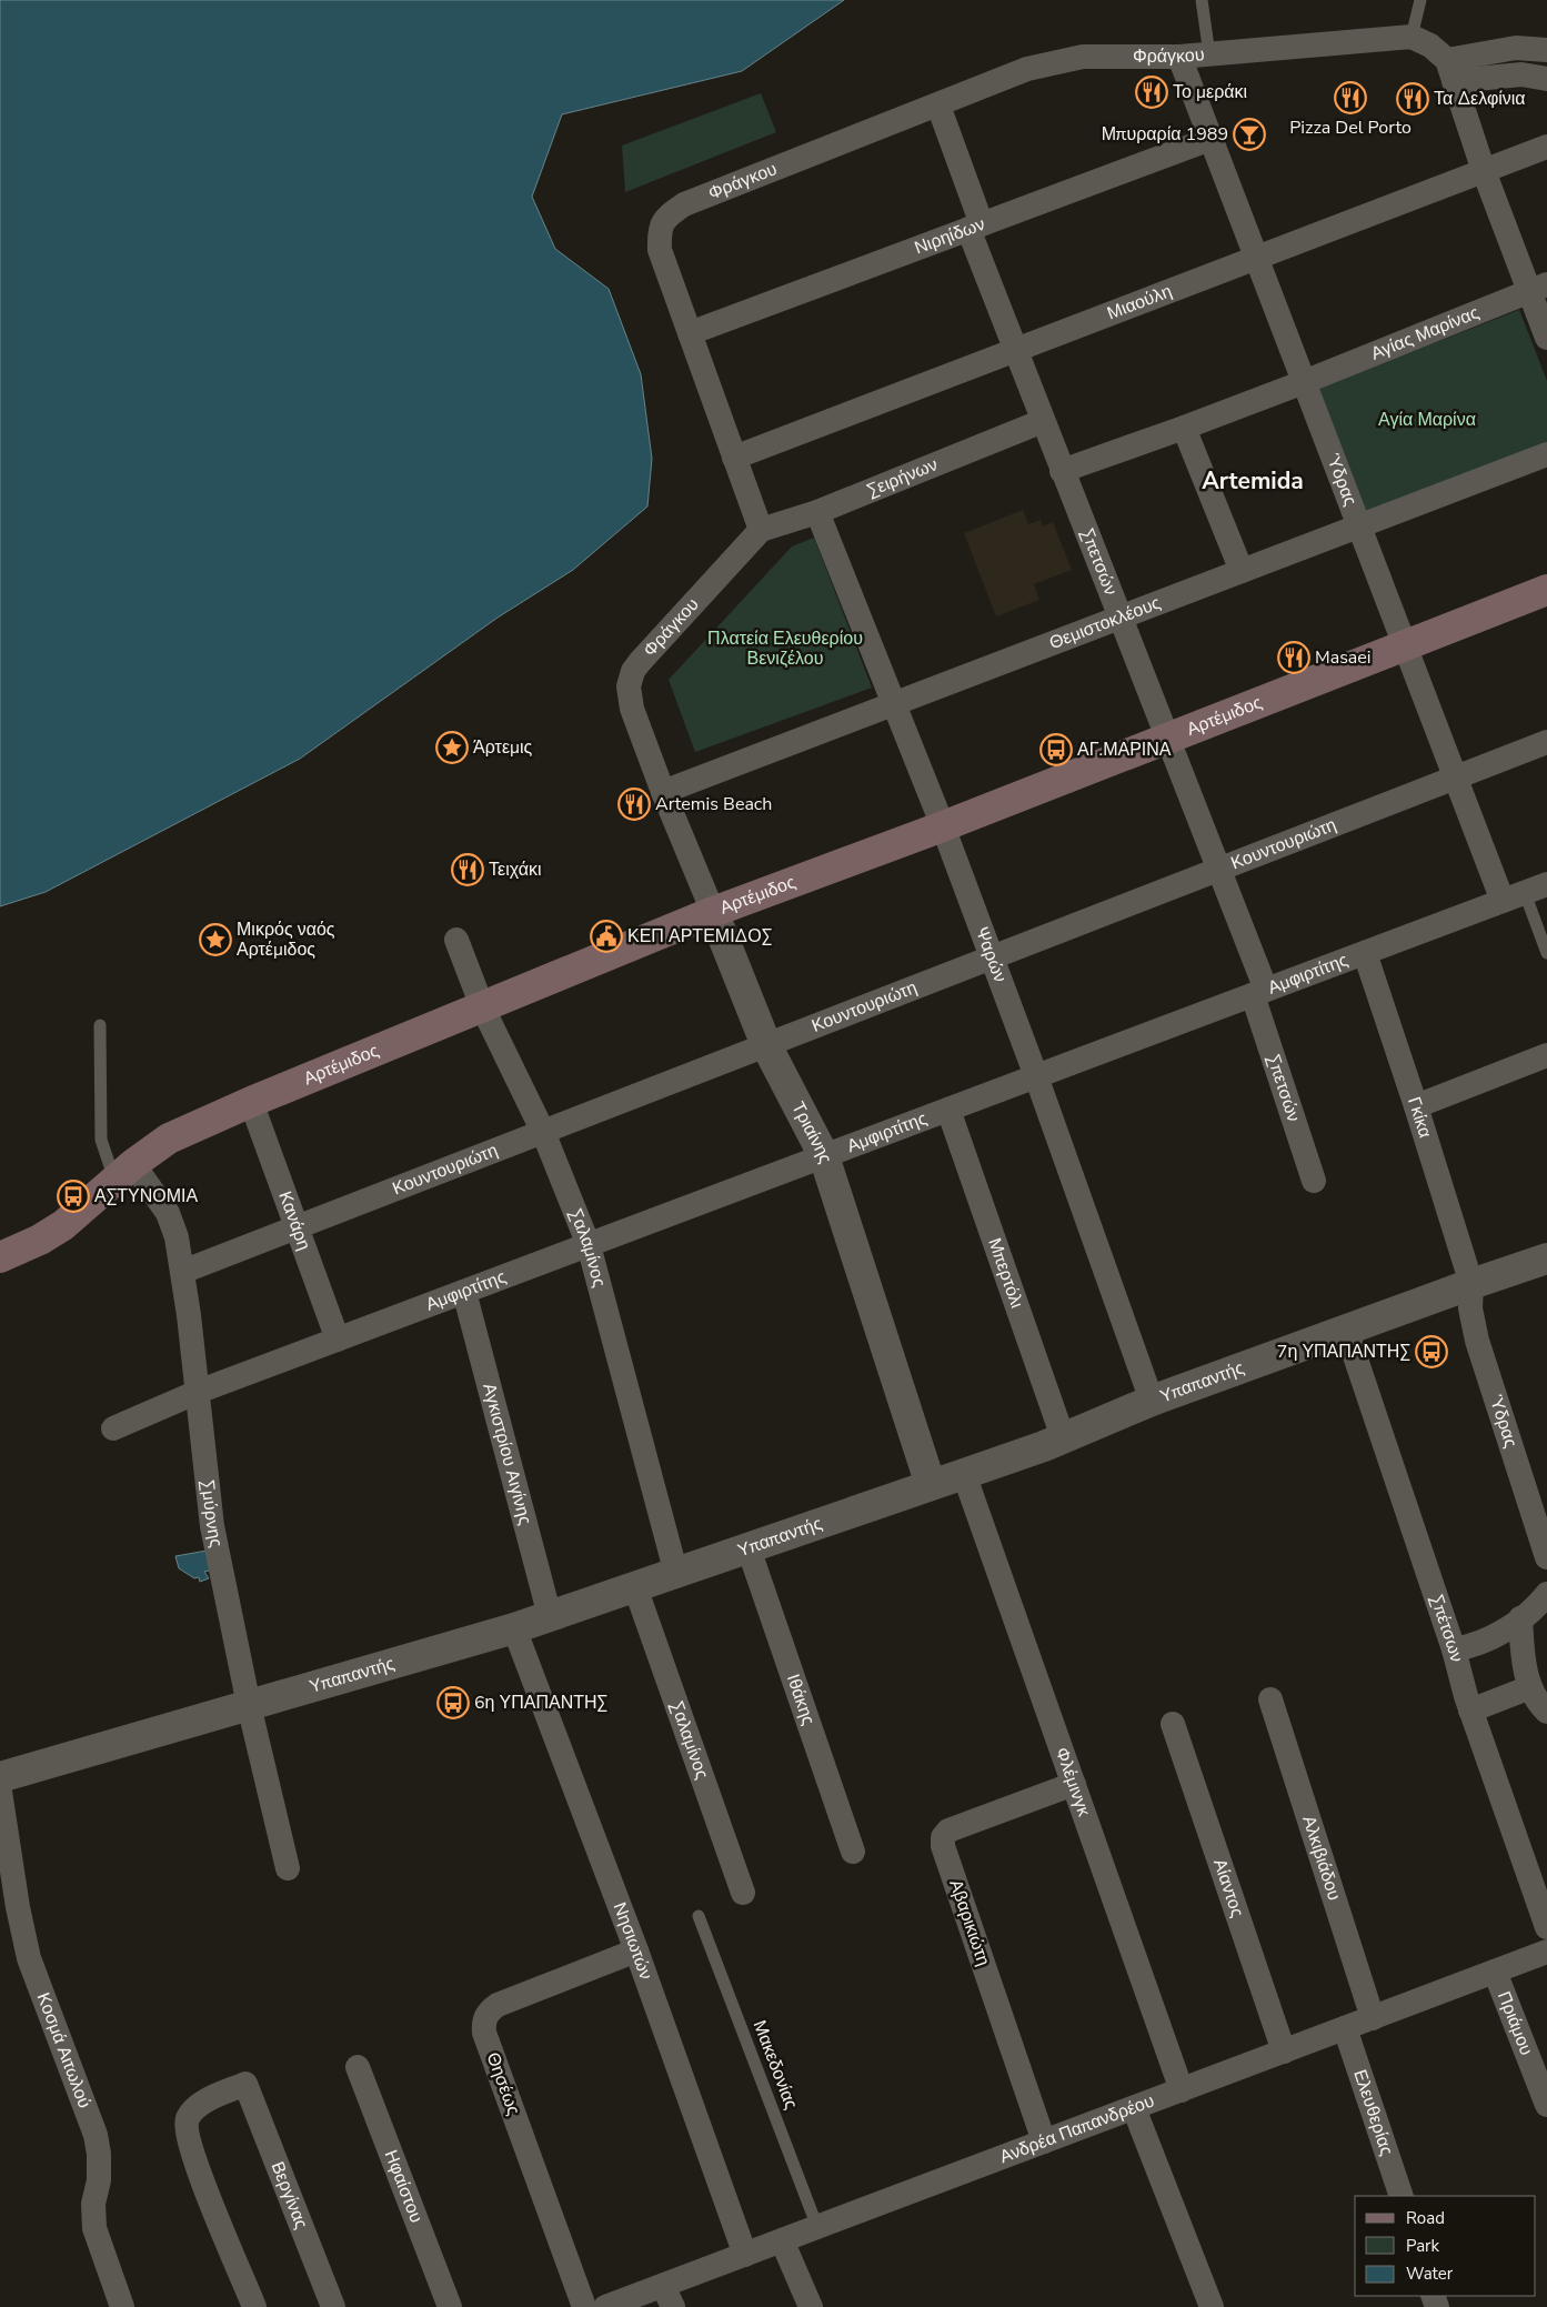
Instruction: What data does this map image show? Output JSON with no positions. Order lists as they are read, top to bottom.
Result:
{
  "streets": {
    "main road": ["Αρτέμιδος"],
    "street": [
      "Φράγκου",
      "Νιρηίδων",
      "Μιαούλη",
      "Αγίας Μαρίνας",
      "Σειρήνων",
      "Ύδρας",
      "Σπετσών",
      "Θεμιστοκλέους",
      "Κουντουριώτη",
      "Ψαρών",
      "Αμφιρτίτης",
      "Γκίκα",
      "Τριαίνης",
      "Κανάρη",
      "Σαλαμίνος",
      "Μπερτόλι",
      "Υπαπαντής",
      "Αγκιστρίου Αιγίνης",
      "Σμύρνης",
      "Σπέτσων",
      "Ιθάκης",
      "Φλέμινγκ",
      "Αλκιβιάδου",
      "Αίαντος",
      "Αβαρικιώτη",
      "Νησιωτών",
      "Πριάμου",
      "Κοσμά Αιτωλού",
      "Θησέως",
      "Ελευθερίας",
      "Ανδρέα Παπανδρέου",
      "Ηφαίστου",
      "Βεργίνας"
    ],
    "lane": ["Μακεδονίας"]
  },
  "crossings": [
    ["Φράγκου", "Νιρηίδων"],
    ["Φράγκου", "Μιαούλη"],
    ["Φράγκου", "Σειρήνων"],
    ["Φράγκου", "Ύδρας"],
    ["Φράγκου", "Σπετσών"],
    ["Φράγκου", "Θεμιστοκλέους"],
    ["Φράγκου", "Τριαίνης"],
    ["Νιρηίδων", "Ύδρας"],
    ["Νιρηίδων", "Σπετσών"],
    ["Μιαούλη", "Ύδρας"],
    ["Μιαούλη", "Σπετσών"],
    ["Αγίας Μαρίνας", "Ύδρας"],
    ["Αγίας Μαρίνας", "Σπετσών"],
    ["Σειρήνων", "Σπετσών"],
    ["Σειρήνων", "Ψαρών"],
    ["Ύδρας", "Θεμιστοκλέους"],
    ["Ύδρας", "Αρτέμιδος"],
    ["Ύδρας", "Κουντουριώτη"],
    ["Ύδρας", "Αμφιρτίτης"],
    ["Ύδρας", "Γκίκα"],
    ["Ύδρας", "Υπαπαντής"],
    ["Σπετσών", "Θεμιστοκλέους"],
    ["Σπετσών", "Αρτέμιδος"],
    ["Σπετσών", "Κουντουριώτη"],
    ["Σπετσών", "Αμφιρτίτης"],
    ["Θεμιστοκλέους", "Ψαρών"],
    ["Θεμιστοκλέους", "Τριαίνης"],
    ["Αρτέμιδος", "Ψαρών"],
    ["Αρτέμιδος", "Τριαίνης"],
    ["Αρτέμιδος", "Κανάρη"],
    ["Αρτέμιδος", "Σαλαμίνος"],
    ["Αρτέμιδος", "Σμύρνης"],
    ["Κουντουριώτη", "Ψαρών"],
    ["Κουντουριώτη", "Τριαίνης"],
    ["Κουντουριώτη", "Κανάρη"],
    ["Κουντουριώτη", "Σαλαμίνος"],
    ["Κουντουριώτη", "Σμύρνης"],
    ["Ψαρών", "Αμφιρτίτης"],
    ["Ψαρών", "Υπαπαντής"],
    ["Αμφιρτίτης", "Γκίκα"],
    ["Αμφιρτίτης", "Τριαίνης"],
    ["Αμφιρτίτης", "Κανάρη"],
    ["Αμφιρτίτης", "Σαλαμίνος"],
    ["Αμφιρτίτης", "Μπερτόλι"],
    ["Αμφιρτίτης", "Αγκιστρίου Αιγίνης"],
    ["Αμφιρτίτης", "Σμύρνης"],
    ["Γκίκα", "Υπαπαντής"],
    ["Τριαίνης", "Υπαπαντής"],
    ["Σαλαμίνος", "Υπαπαντής"],
    ["Μπερτόλι", "Υπαπαντής"],
    ["Υπαπαντής", "Αγκιστρίου Αιγίνης"],
    ["Υπαπαντής", "Σμύρνης"],
    ["Υπαπαντής", "Σπέτσων"],
    ["Υπαπαντής", "Ιθάκης"],
    ["Υπαπαντής", "Φλέμινγκ"],
    ["Υπαπαντής", "Νησιωτών"],
    ["Φλέμινγκ", "Αβαρικιώτη"],
    ["Φλέμινγκ", "Ανδρέα Παπανδρέου"],
    ["Αλκιβιάδου", "Ανδρέα Παπανδρέου"],
    ["Αίαντος", "Ανδρέα Παπανδρέου"],
    ["Αβαρικιώτη", "Ανδρέα Παπανδρέου"],
    ["Νησιωτών", "Θησέως"],
    ["Νησιωτών", "Ανδρέα Παπανδρέου"],
    ["Πριάμου", "Ανδρέα Παπανδρέου"],
    ["Μακεδονίας", "Ανδρέα Παπανδρέου"],
    ["Ελευθερίας", "Ανδρέα Παπανδρέου"]
  ],
  "districts": ["Artemida"],
  "parks": ["Αγία Μαρίνα", "Πλατεία Ελευθερίου Βενιζέλου"],
  "places": {
    "restaurant": [
      "Το μεράκι",
      "Pizza Del Porto",
      "Τα Δελφίνια",
      "Masaei",
      "Artemis Beach",
      "Τειχάκι"
    ],
    "bar": ["Μπυραρία 1989"],
    "place": ["Άρτεμις", "Μικρός ναός Αρτέμιδος"],
    "bus stop": [
      "ΑΓ.ΜΑΡΙΝΑ",
      "ΑΣΤΥΝΟΜΙΑ",
      "7η ΥΠΑΠΑΝΤΗΣ",
      "6η ΥΠΑΠΑΝΤΗΣ"
    ],
    "public building": ["ΚΕΠ ΑΡΤΕΜΙΔΟΣ"]
  },
  "legend": ["Road", "Park", "Water"]
}
